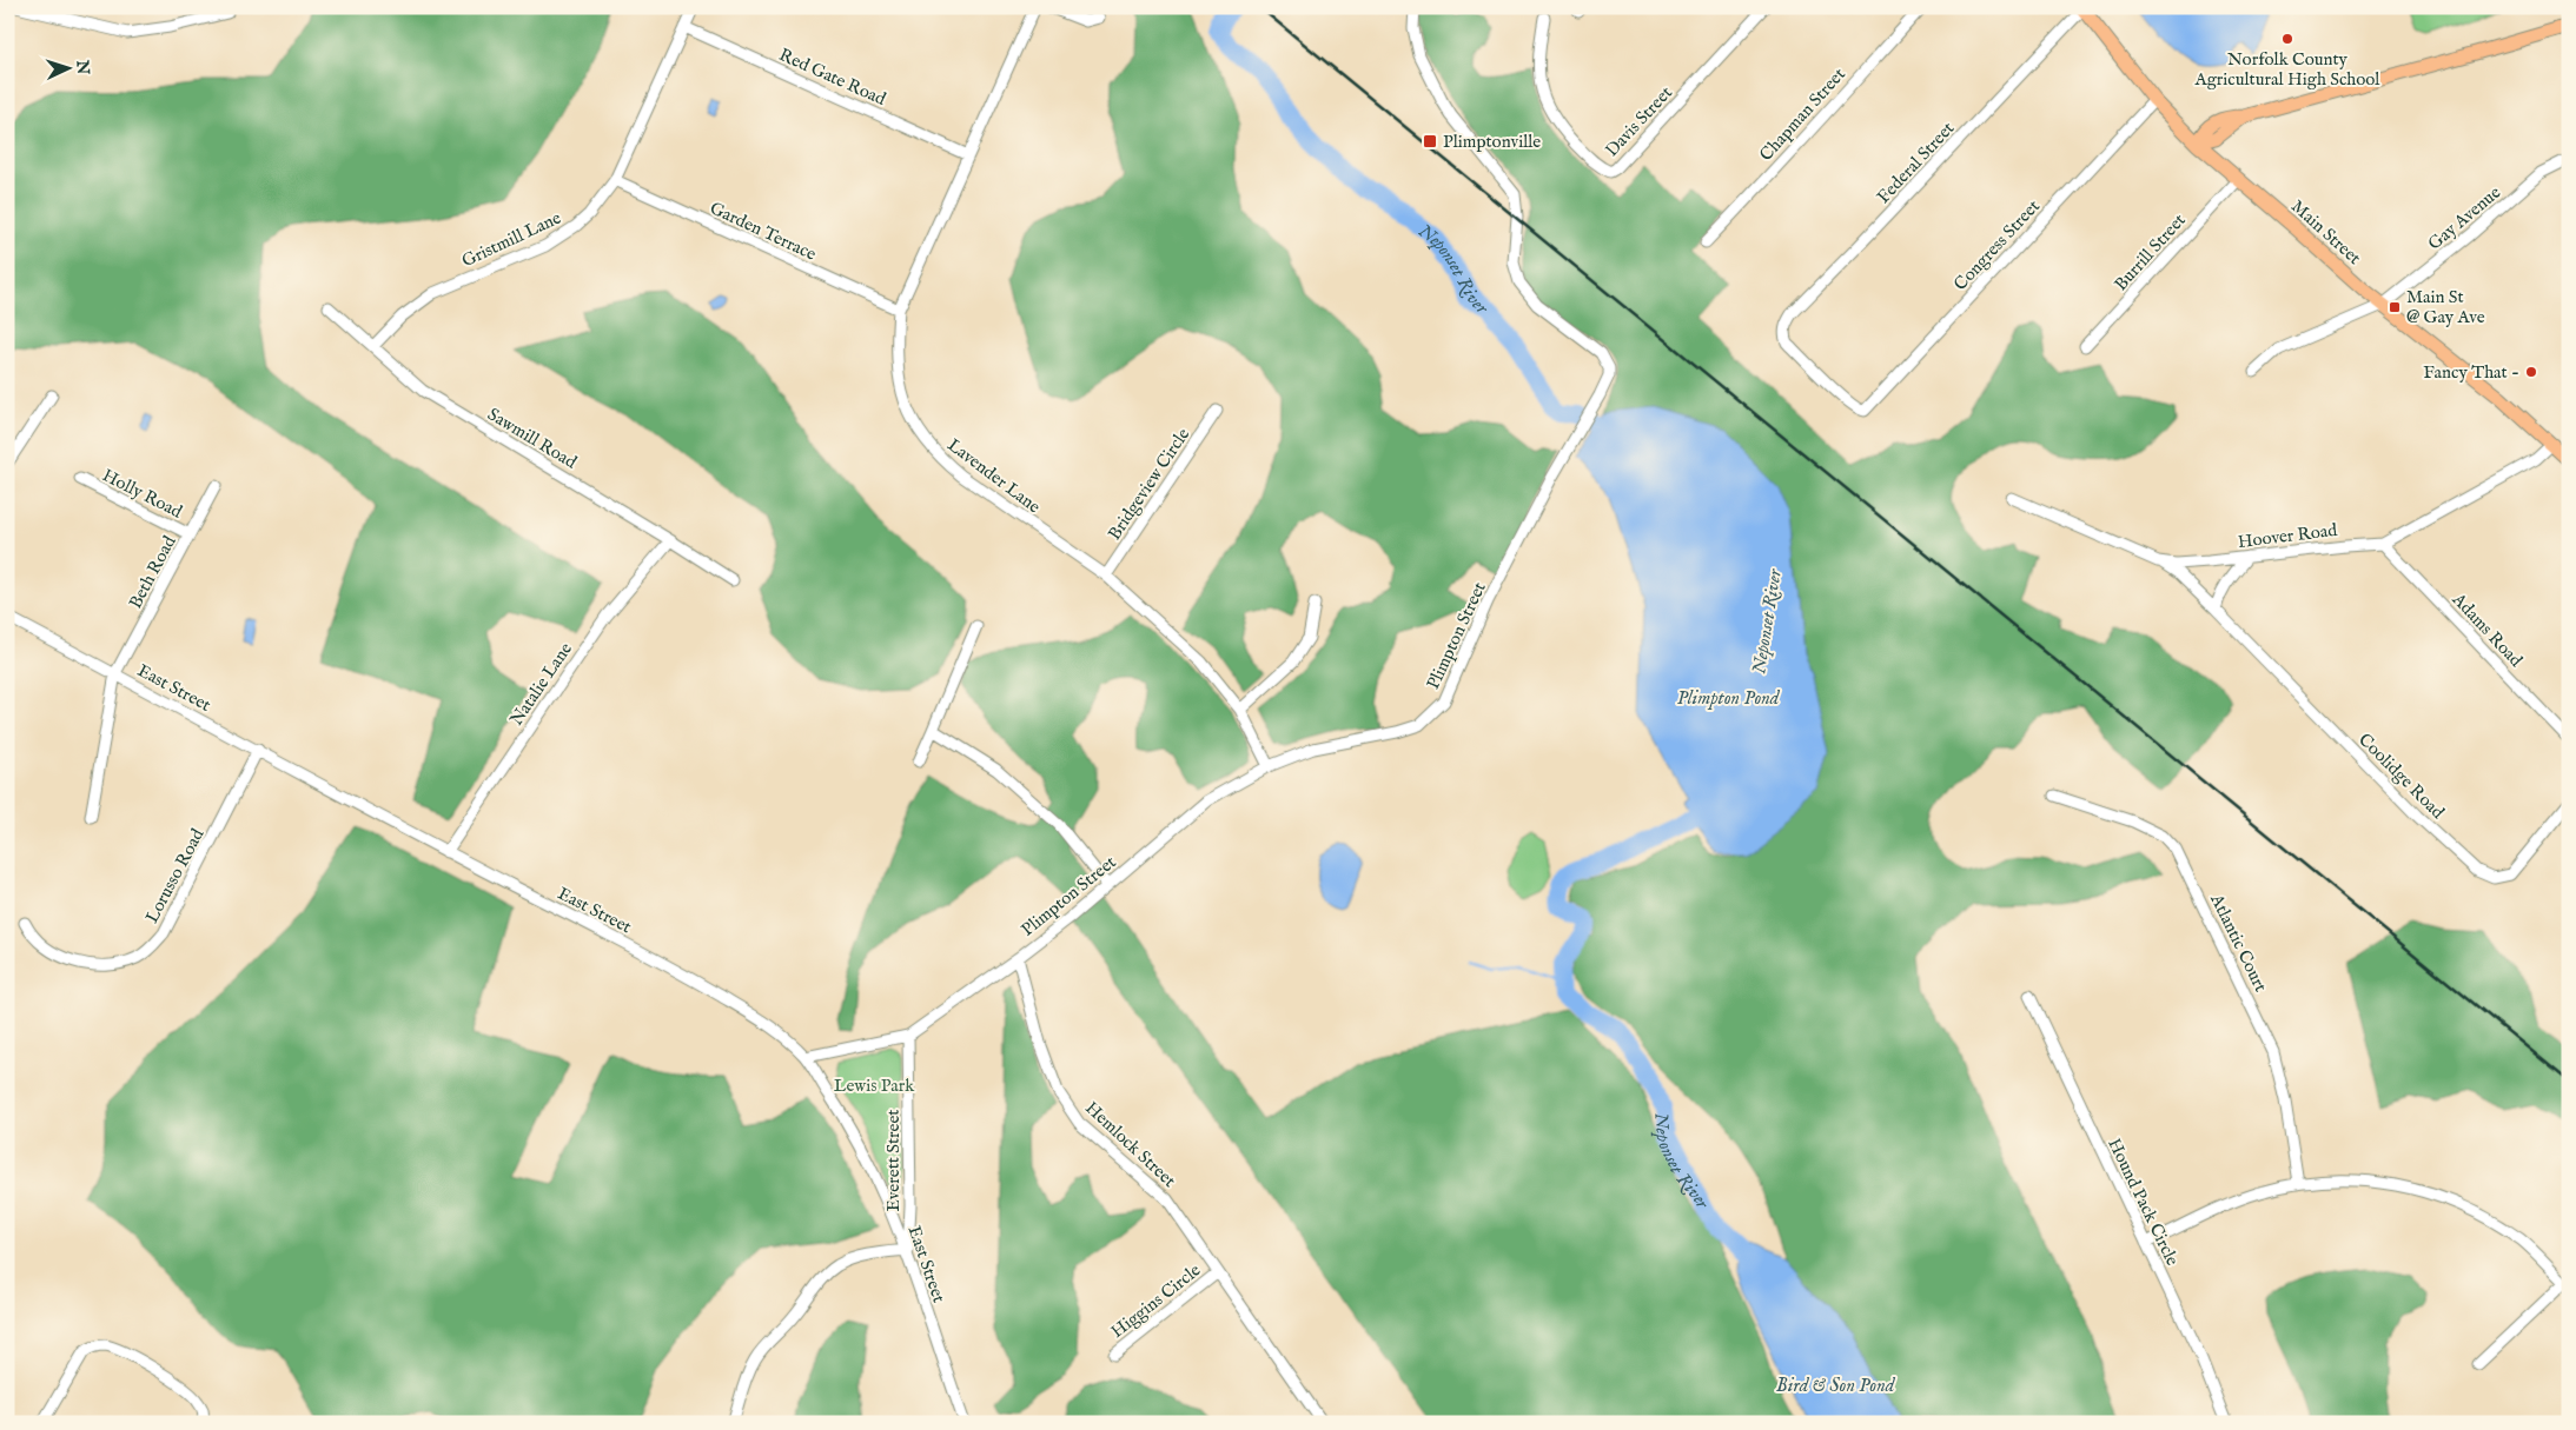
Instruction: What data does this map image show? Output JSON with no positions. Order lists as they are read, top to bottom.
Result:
{
  "streets": {
    "main road": ["Main Street"],
    "street": [
      "Red Gate Road",
      "Chapman Street",
      "Davis Street",
      "Federal Street",
      "Gay Avenue",
      "Garden Terrace",
      "Gristmill Lane",
      "Congress Street",
      "Burrill Street",
      "Sawmill Road",
      "Lavender Lane",
      "Bridgeview Circle",
      "Holly Road",
      "Hoover Road",
      "Beth Road",
      "Adams Road",
      "Plimpton Street",
      "Natalie Lane",
      "East Street",
      "Coolidge Road",
      "Lorusso Road",
      "Atlantic Court",
      "Hemlock Street",
      "Everett Street",
      "Hound Pack Circle",
      "Higgins Circle"
    ]
  },
  "crossings": [
    ["Red Gate Road", "Gristmill Lane"],
    ["Red Gate Road", "Lavender Lane"],
    ["Federal Street", "Main Street"],
    ["Federal Street", "Congress Street"],
    ["Gay Avenue", "Main Street"],
    ["Garden Terrace", "Gristmill Lane"],
    ["Garden Terrace", "Lavender Lane"],
    ["Main Street", "Congress Street"],
    ["Main Street", "Burrill Street"],
    ["Main Street", "Hoover Road"],
    ["Gristmill Lane", "Sawmill Road"],
    ["Sawmill Road", "Natalie Lane"],
    ["Lavender Lane", "Bridgeview Circle"],
    ["Lavender Lane", "Plimpton Street"],
    ["Holly Road", "Beth Road"],
    ["Hoover Road", "Adams Road"],
    ["Hoover Road", "Coolidge Road"],
    ["Beth Road", "East Street"],
    ["Plimpton Street", "East Street"],
    ["Plimpton Street", "Hemlock Street"],
    ["Plimpton Street", "Everett Street"],
    ["Natalie Lane", "East Street"],
    ["East Street", "Lorusso Road"],
    ["East Street", "Everett Street"],
    ["Hemlock Street", "Higgins Circle"]
  ],
  "water": ["Neponset River", "Plimpton Pond", "Bird & Son Pond"],
  "parks": ["Lewis Park"],
  "places": {
    "other": ["Norfolk County Agricultural High School", "Fancy That -"],
    "transit": ["Plimptonville", "Main St @ Gay Ave"]
  },
  "north": "right"
}
